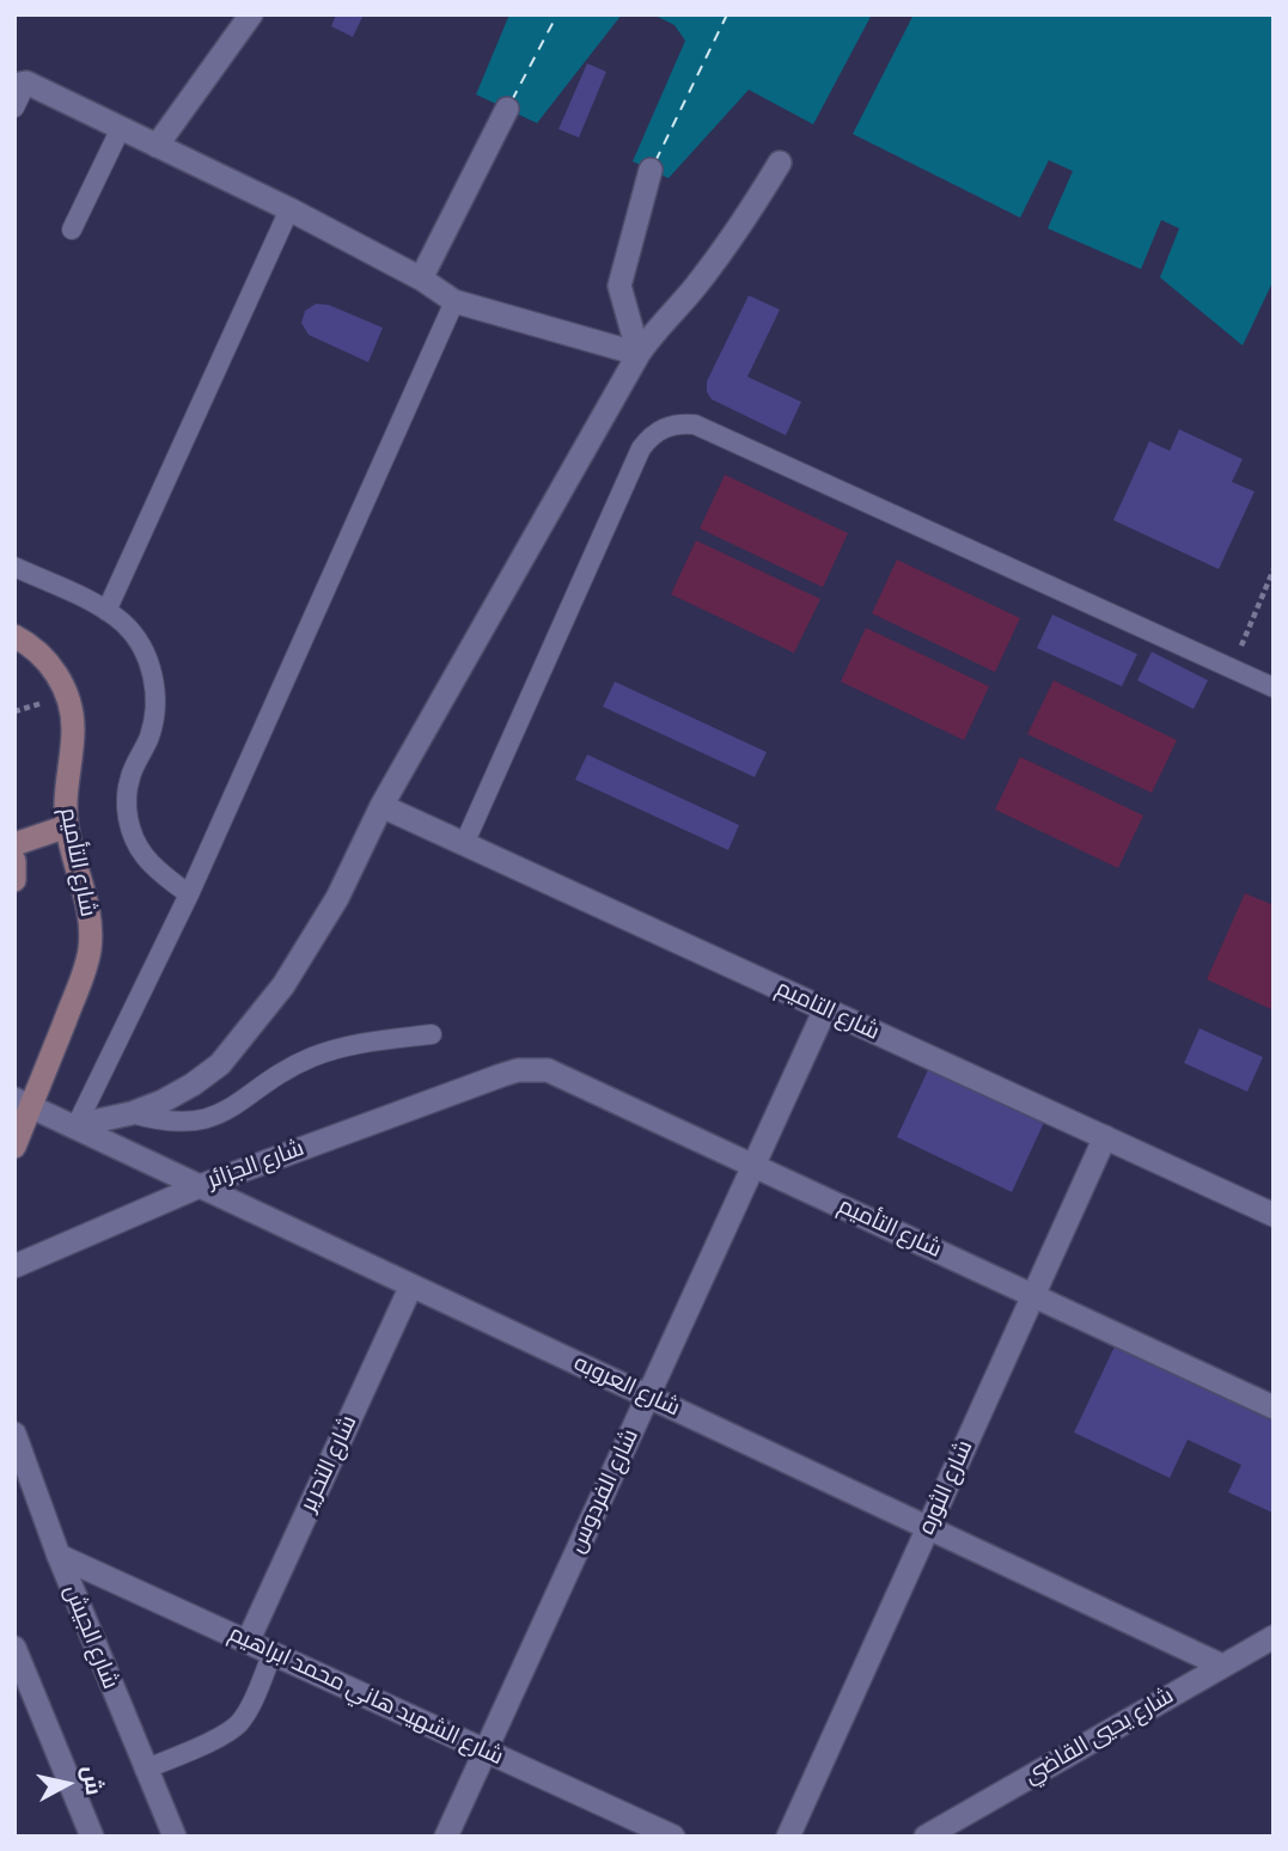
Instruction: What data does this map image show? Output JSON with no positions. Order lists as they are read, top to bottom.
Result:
{
  "streets": {
    "main road": ["شارع التأميم"],
    "street": [
      "شارع التاميم",
      "شارع الجزائر",
      "شارع العروبه",
      "شارع التحرير",
      "شارع الثوره",
      "شارع الفردوس",
      "شارع الجيش",
      "شارع الشهيد هاني محمد ابراهيم",
      "شارع يحيي القاضي"
    ]
  },
  "crossings": [
    ["شارع التأميم", "شارع الجزائر"],
    ["شارع التأميم", "شارع العروبه"],
    ["شارع التأميم", "شارع الثوره"],
    ["شارع التأميم", "شارع الفردوس"],
    ["شارع التاميم", "شارع الثوره"],
    ["شارع التاميم", "شارع الفردوس"],
    ["شارع الجزائر", "شارع العروبه"],
    ["شارع العروبه", "شارع التحرير"],
    ["شارع العروبه", "شارع الثوره"],
    ["شارع العروبه", "شارع الفردوس"],
    ["شارع العروبه", "شارع يحيي القاضي"],
    ["شارع التحرير", "شارع الشهيد هاني محمد ابراهيم"],
    ["شارع الفردوس", "شارع الشهيد هاني محمد ابراهيم"],
    ["شارع الجيش", "شارع الشهيد هاني محمد ابراهيم"]
  ],
  "north": "right"
}
